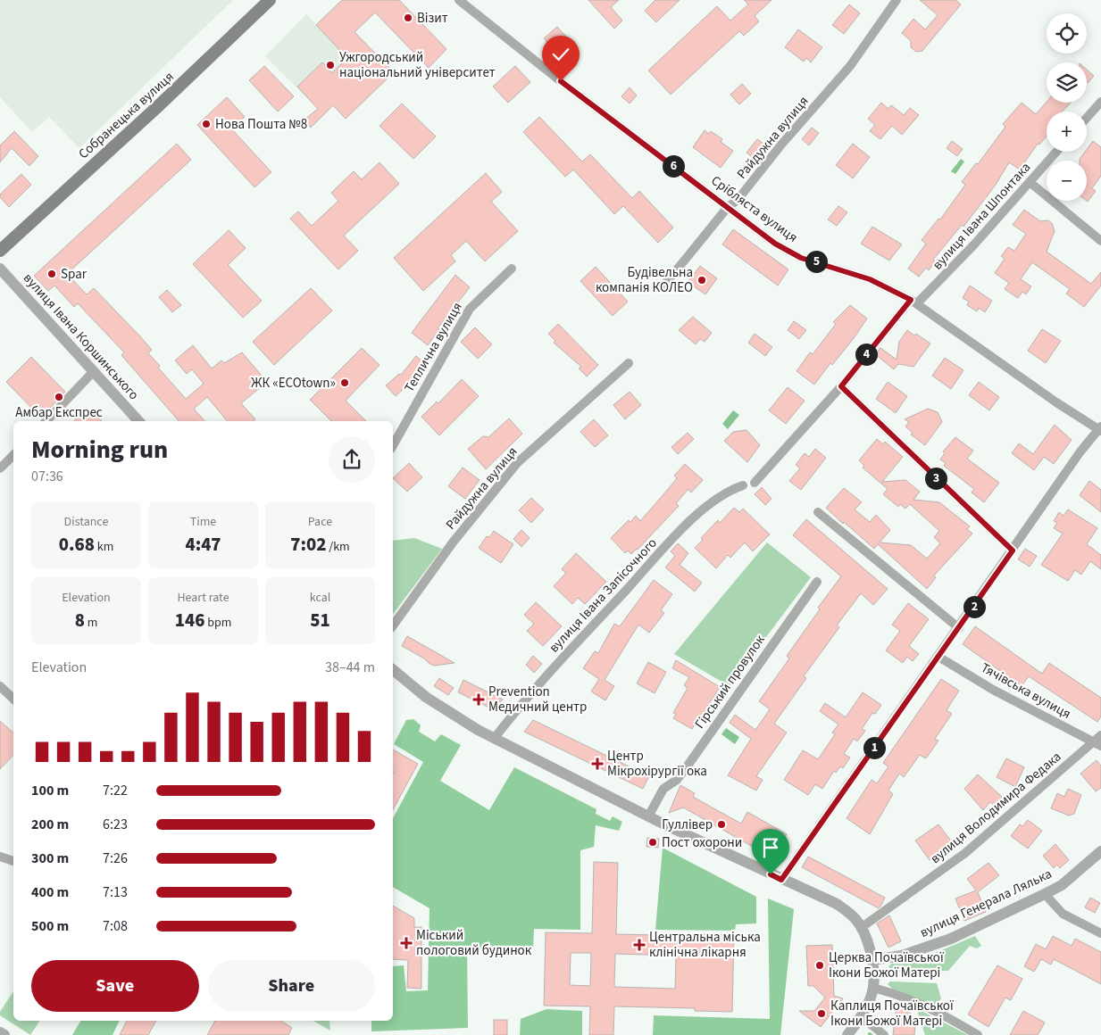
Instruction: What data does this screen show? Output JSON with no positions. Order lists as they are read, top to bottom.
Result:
{
  "streets": {
    "main road": ["Собранецька вулиця"],
    "street": [
      "Райдужна вулиця",
      "Срібляста вулиця",
      "вулиця Івана Шпонтака",
      "вулиця Івана Коршинського",
      "Теплична вулиця",
      "вулиця Івана Запісочного",
      "Гірський провулок",
      "Тячівська вулиця",
      "вулиця Володимира Федака",
      "вулиця Генерала Лялька"
    ]
  },
  "crossings": [
    ["Райдужна вулиця", "Срібляста вулиця"],
    ["Срібляста вулиця", "вулиця Івана Шпонтака"],
    ["Тячівська вулиця", "вулиця Володимира Федака"]
  ],
  "places": {
    "other": [
      "Візит",
      "Ужгородський національний університет",
      "Нова Пошта №8",
      "Spar",
      "Будівельна компанія КОЛЕО",
      "ЖК «ECOtown»",
      "Амбар Експрес",
      "Гуллівер",
      "Пост охорони",
      "Церква Почаївської Ікони Божої Матері",
      "Каплиця Почаївської Ікони Божої Матері"
    ],
    "health": [
      "Prevention Медичний центр",
      "Центр Мікрохірургії ока",
      "Міський пологовий будинок",
      "Центральна міська клінічна лікарня"
    ]
  },
  "page": {
    "map_buttons": ["+", "−"],
    "pins": [
      "6",
      "5",
      "4",
      "3",
      "2",
      "1"
    ],
    "heading": ["Morning run", "07:36"],
    "stats": [
      ["Distance", "0.68 km"],
      ["Time", "4:47"],
      ["Pace", "7:02 /km"],
      ["Elevation", "8 m"],
      ["Heart rate", "146 bpm"],
      ["kcal", "51"]
    ],
    "chart": ["Elevation", "38–44 m"],
    "list": [
      {
        "name": "100 m",
        "note": "7:22"
      },
      {
        "name": "200 m",
        "note": "6:23"
      },
      {
        "name": "300 m",
        "note": "7:26"
      },
      {
        "name": "400 m",
        "note": "7:13"
      },
      {
        "name": "500 m",
        "note": "7:08"
      }
    ],
    "buttons": ["Save", "Share"]
  }
}
